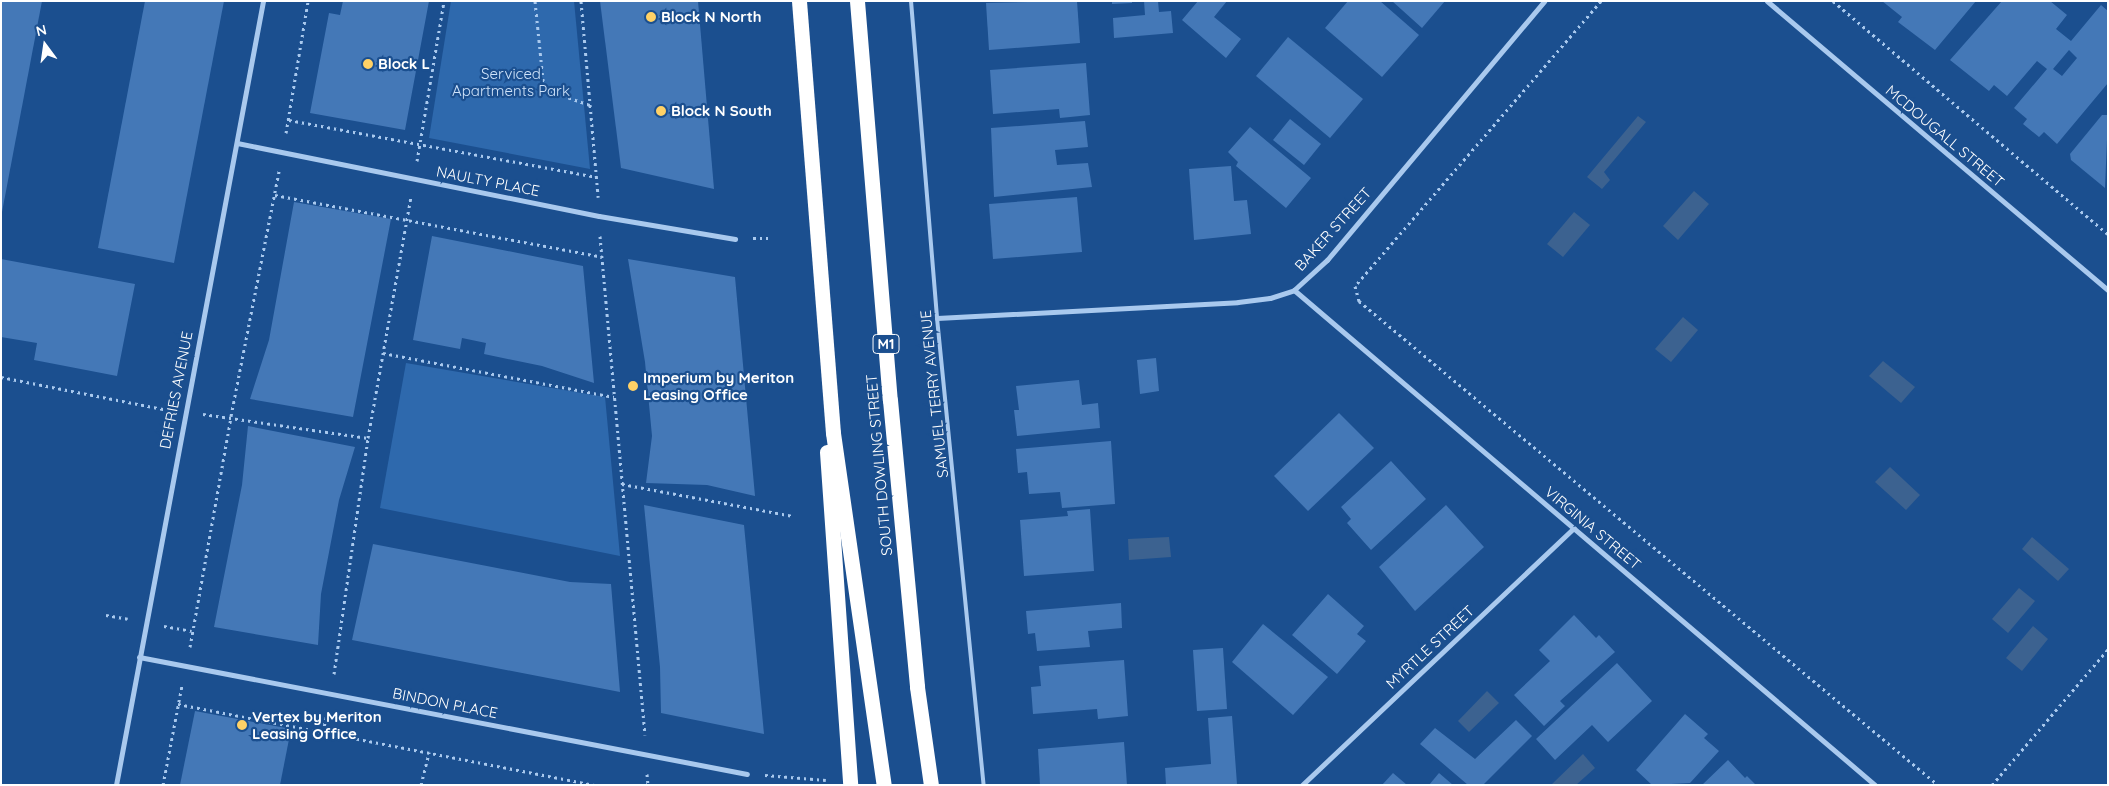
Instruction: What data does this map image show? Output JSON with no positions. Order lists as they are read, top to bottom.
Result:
{
  "streets": {
    "highway": ["M1", "SOUTH DOWLING STREET"],
    "street": [
      "MCDOUGALL STREET",
      "NAULTY PLACE",
      "BAKER STREET",
      "DEFRIES AVENUE",
      "VIRGINIA STREET",
      "MYRTLE STREET",
      "BINDON PLACE"
    ],
    "lane": ["SAMUEL TERRY AVENUE"]
  },
  "crossings": [
    ["NAULTY PLACE", "DEFRIES AVENUE"],
    ["BAKER STREET", "SAMUEL TERRY AVENUE"],
    ["BAKER STREET", "VIRGINIA STREET"],
    ["DEFRIES AVENUE", "BINDON PLACE"],
    ["VIRGINIA STREET", "MYRTLE STREET"]
  ],
  "parks": ["Serviced Apartments Park"],
  "places": [
    "Block N North",
    "Block L",
    "Block N South",
    "Imperium by Meriton Leasing Office",
    "Vertex by Meriton Leasing Office"
  ],
  "north": "top"
}
